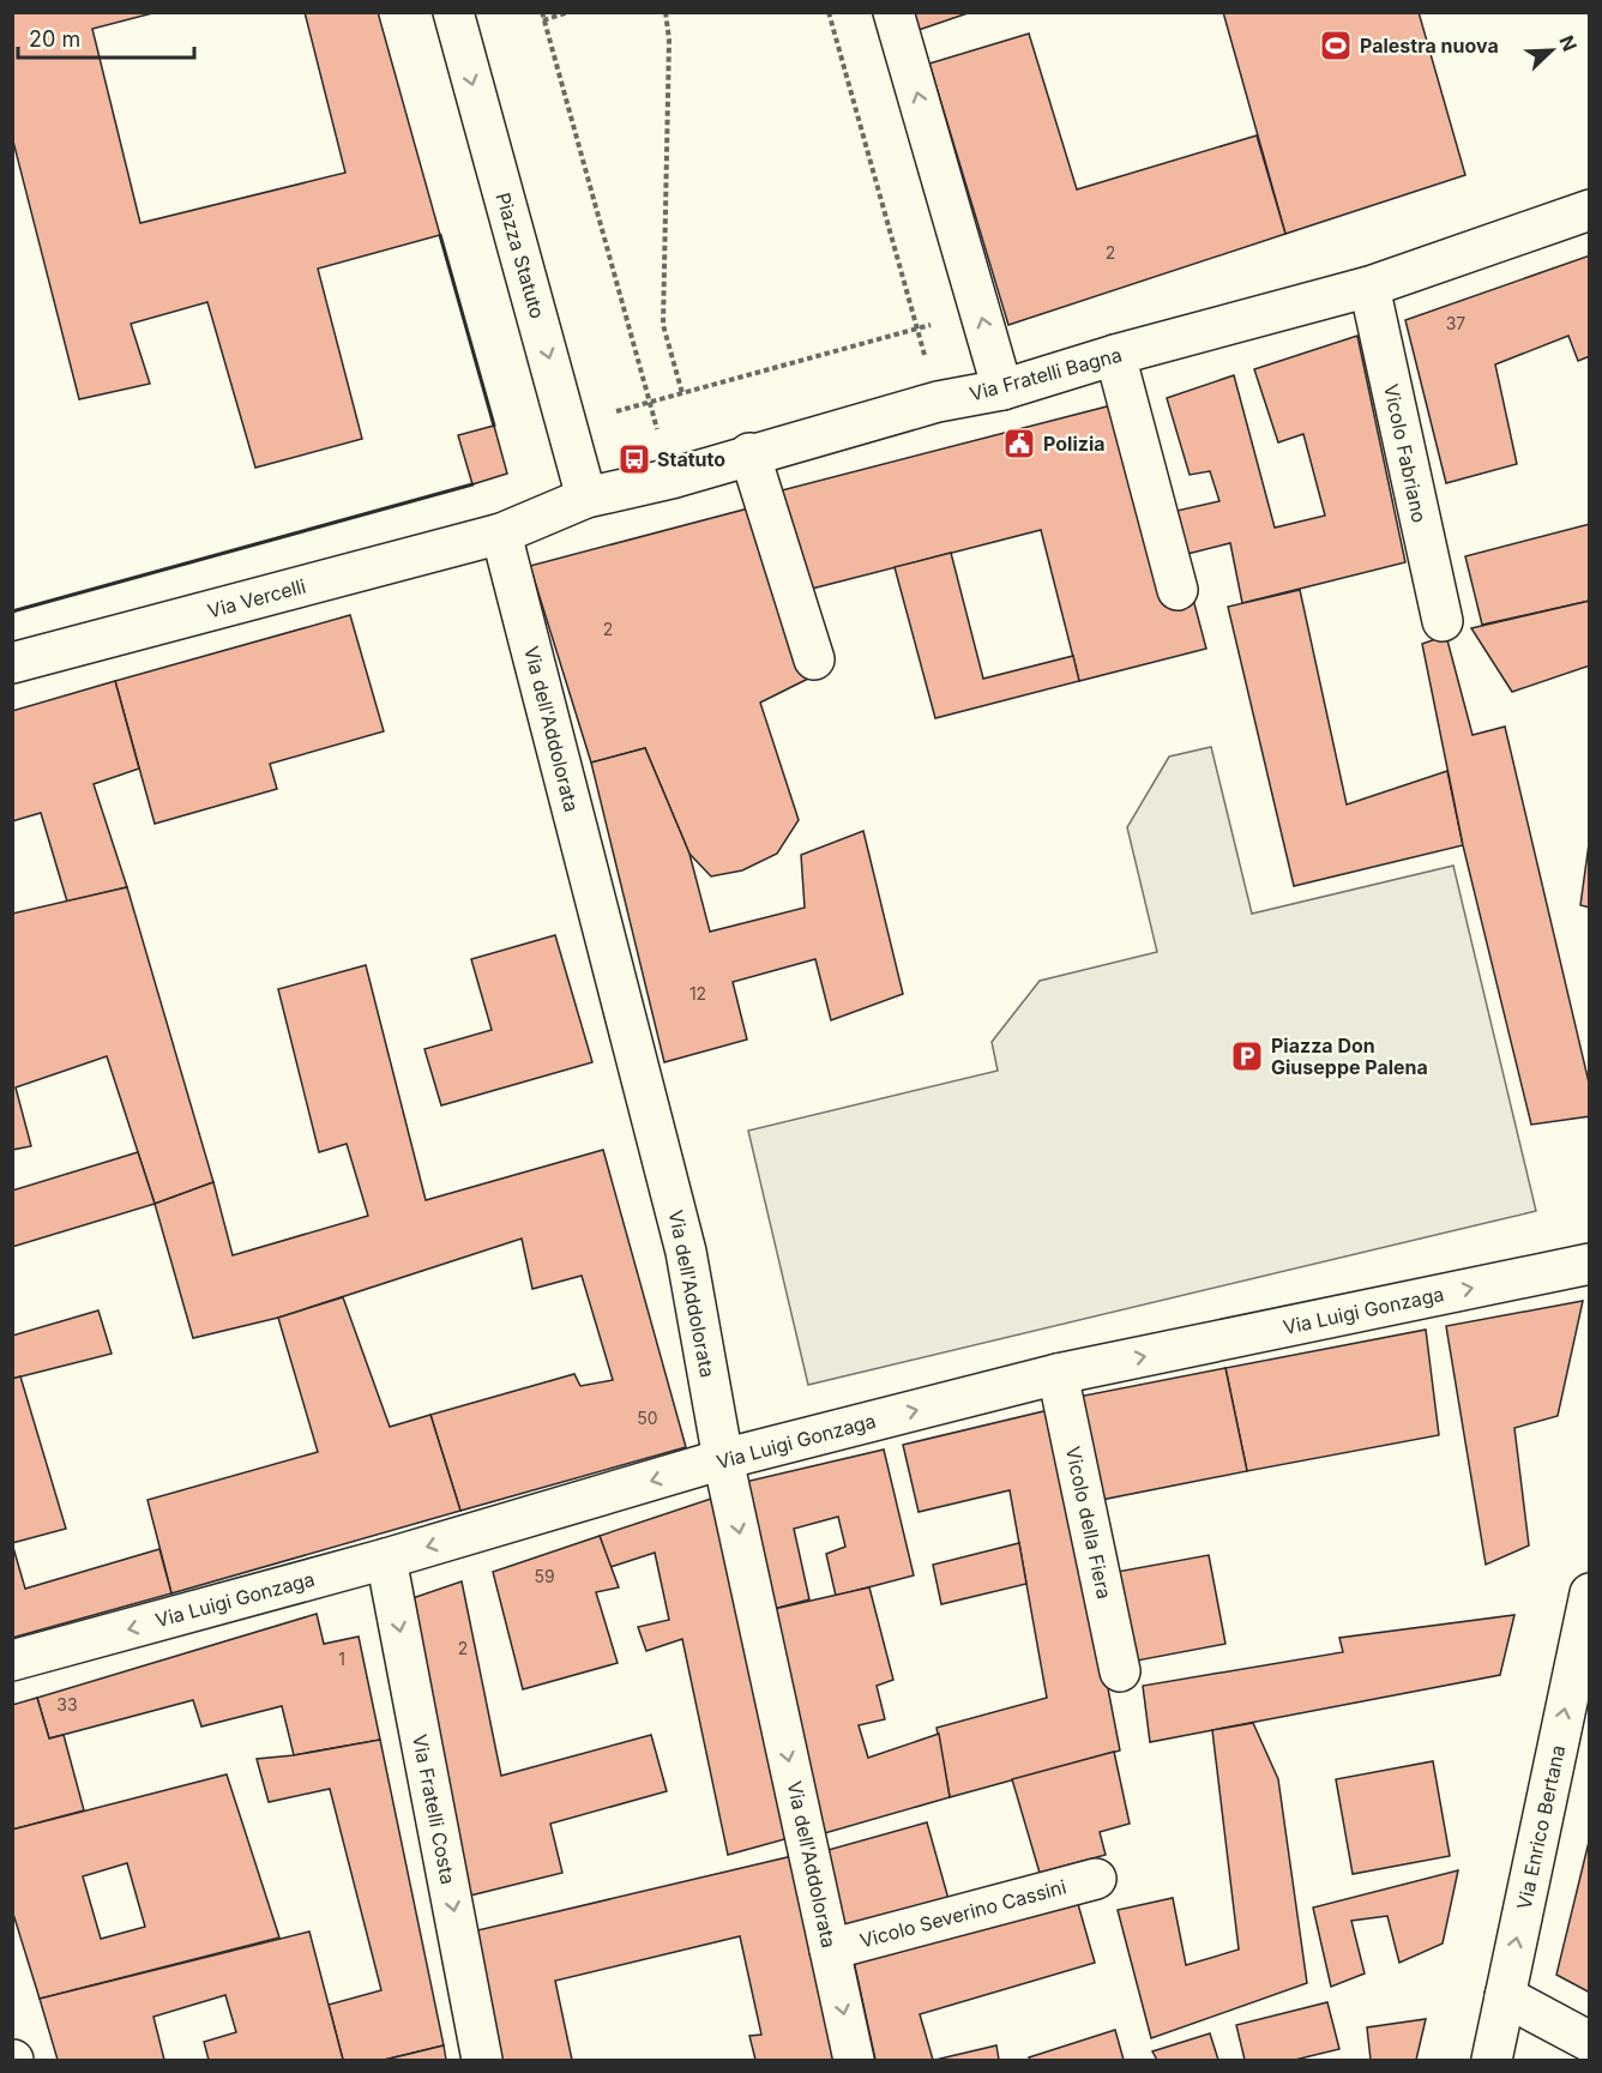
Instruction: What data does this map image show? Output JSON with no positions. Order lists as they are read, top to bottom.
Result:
{
  "streets": {
    "street": [
      "Piazza Statuto",
      "Via Fratelli Bagna",
      "Vicolo Fabriano",
      "Via Vercelli",
      "Via dell'Addolorata",
      "Via Luigi Gonzaga",
      "Vicolo della Fiera",
      "Via Fratelli Costa",
      "Via Enrico Bertana",
      "Vicolo Severino Cassini"
    ]
  },
  "crossings": [
    ["Piazza Statuto", "Via Fratelli Bagna"],
    ["Via Fratelli Bagna", "Vicolo Fabriano"],
    ["Via Fratelli Bagna", "Via Vercelli"],
    ["Via Fratelli Bagna", "Via dell'Addolorata"],
    ["Via Vercelli", "Via dell'Addolorata"],
    ["Via dell'Addolorata", "Via Luigi Gonzaga"],
    ["Via dell'Addolorata", "Vicolo Severino Cassini"],
    ["Via Luigi Gonzaga", "Vicolo della Fiera"],
    ["Via Luigi Gonzaga", "Via Fratelli Costa"]
  ],
  "one_way": [
    "Piazza Statuto",
    "Via dell'Addolorata",
    "Via Fratelli Costa",
    "Via Enrico Bertana"
  ],
  "places": {
    "sports": ["Palestra nuova"],
    "public building": ["Polizia"],
    "bus stop": ["Statuto"],
    "parking": ["Piazza Don Giuseppe Palena"]
  },
  "house_numbers": [
    "2",
    "37",
    "2",
    "12",
    "50",
    "59",
    "2",
    "1",
    "33"
  ],
  "scale_bar": "20 m",
  "north": "top right"
}
